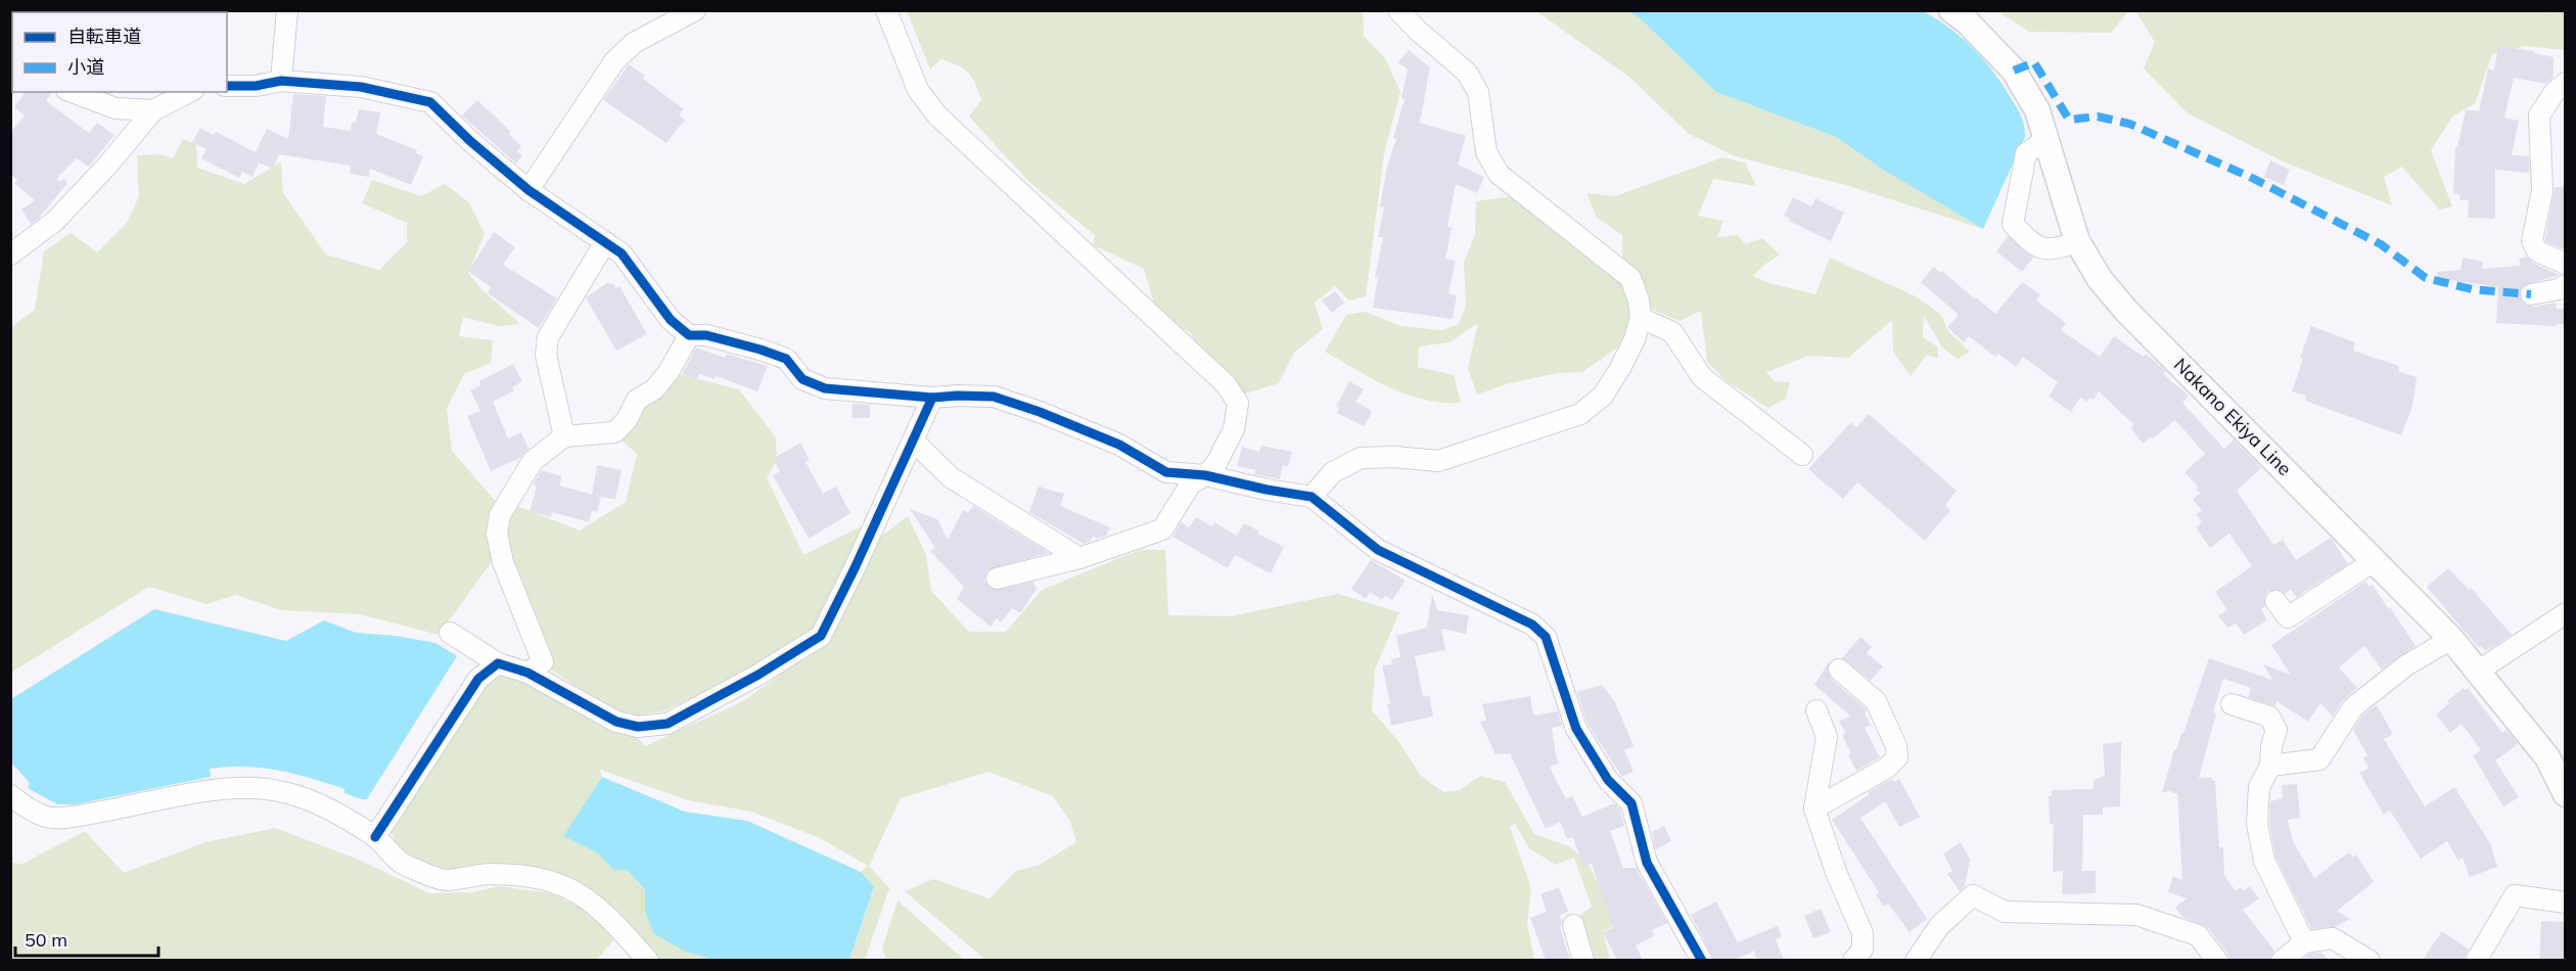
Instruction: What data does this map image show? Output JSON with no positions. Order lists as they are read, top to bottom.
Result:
{
  "streets": {
    "main road": ["Nakano Ekiya Line"]
  },
  "legend": ["自転車道", "小道"],
  "scale_bar": "50 m"
}
